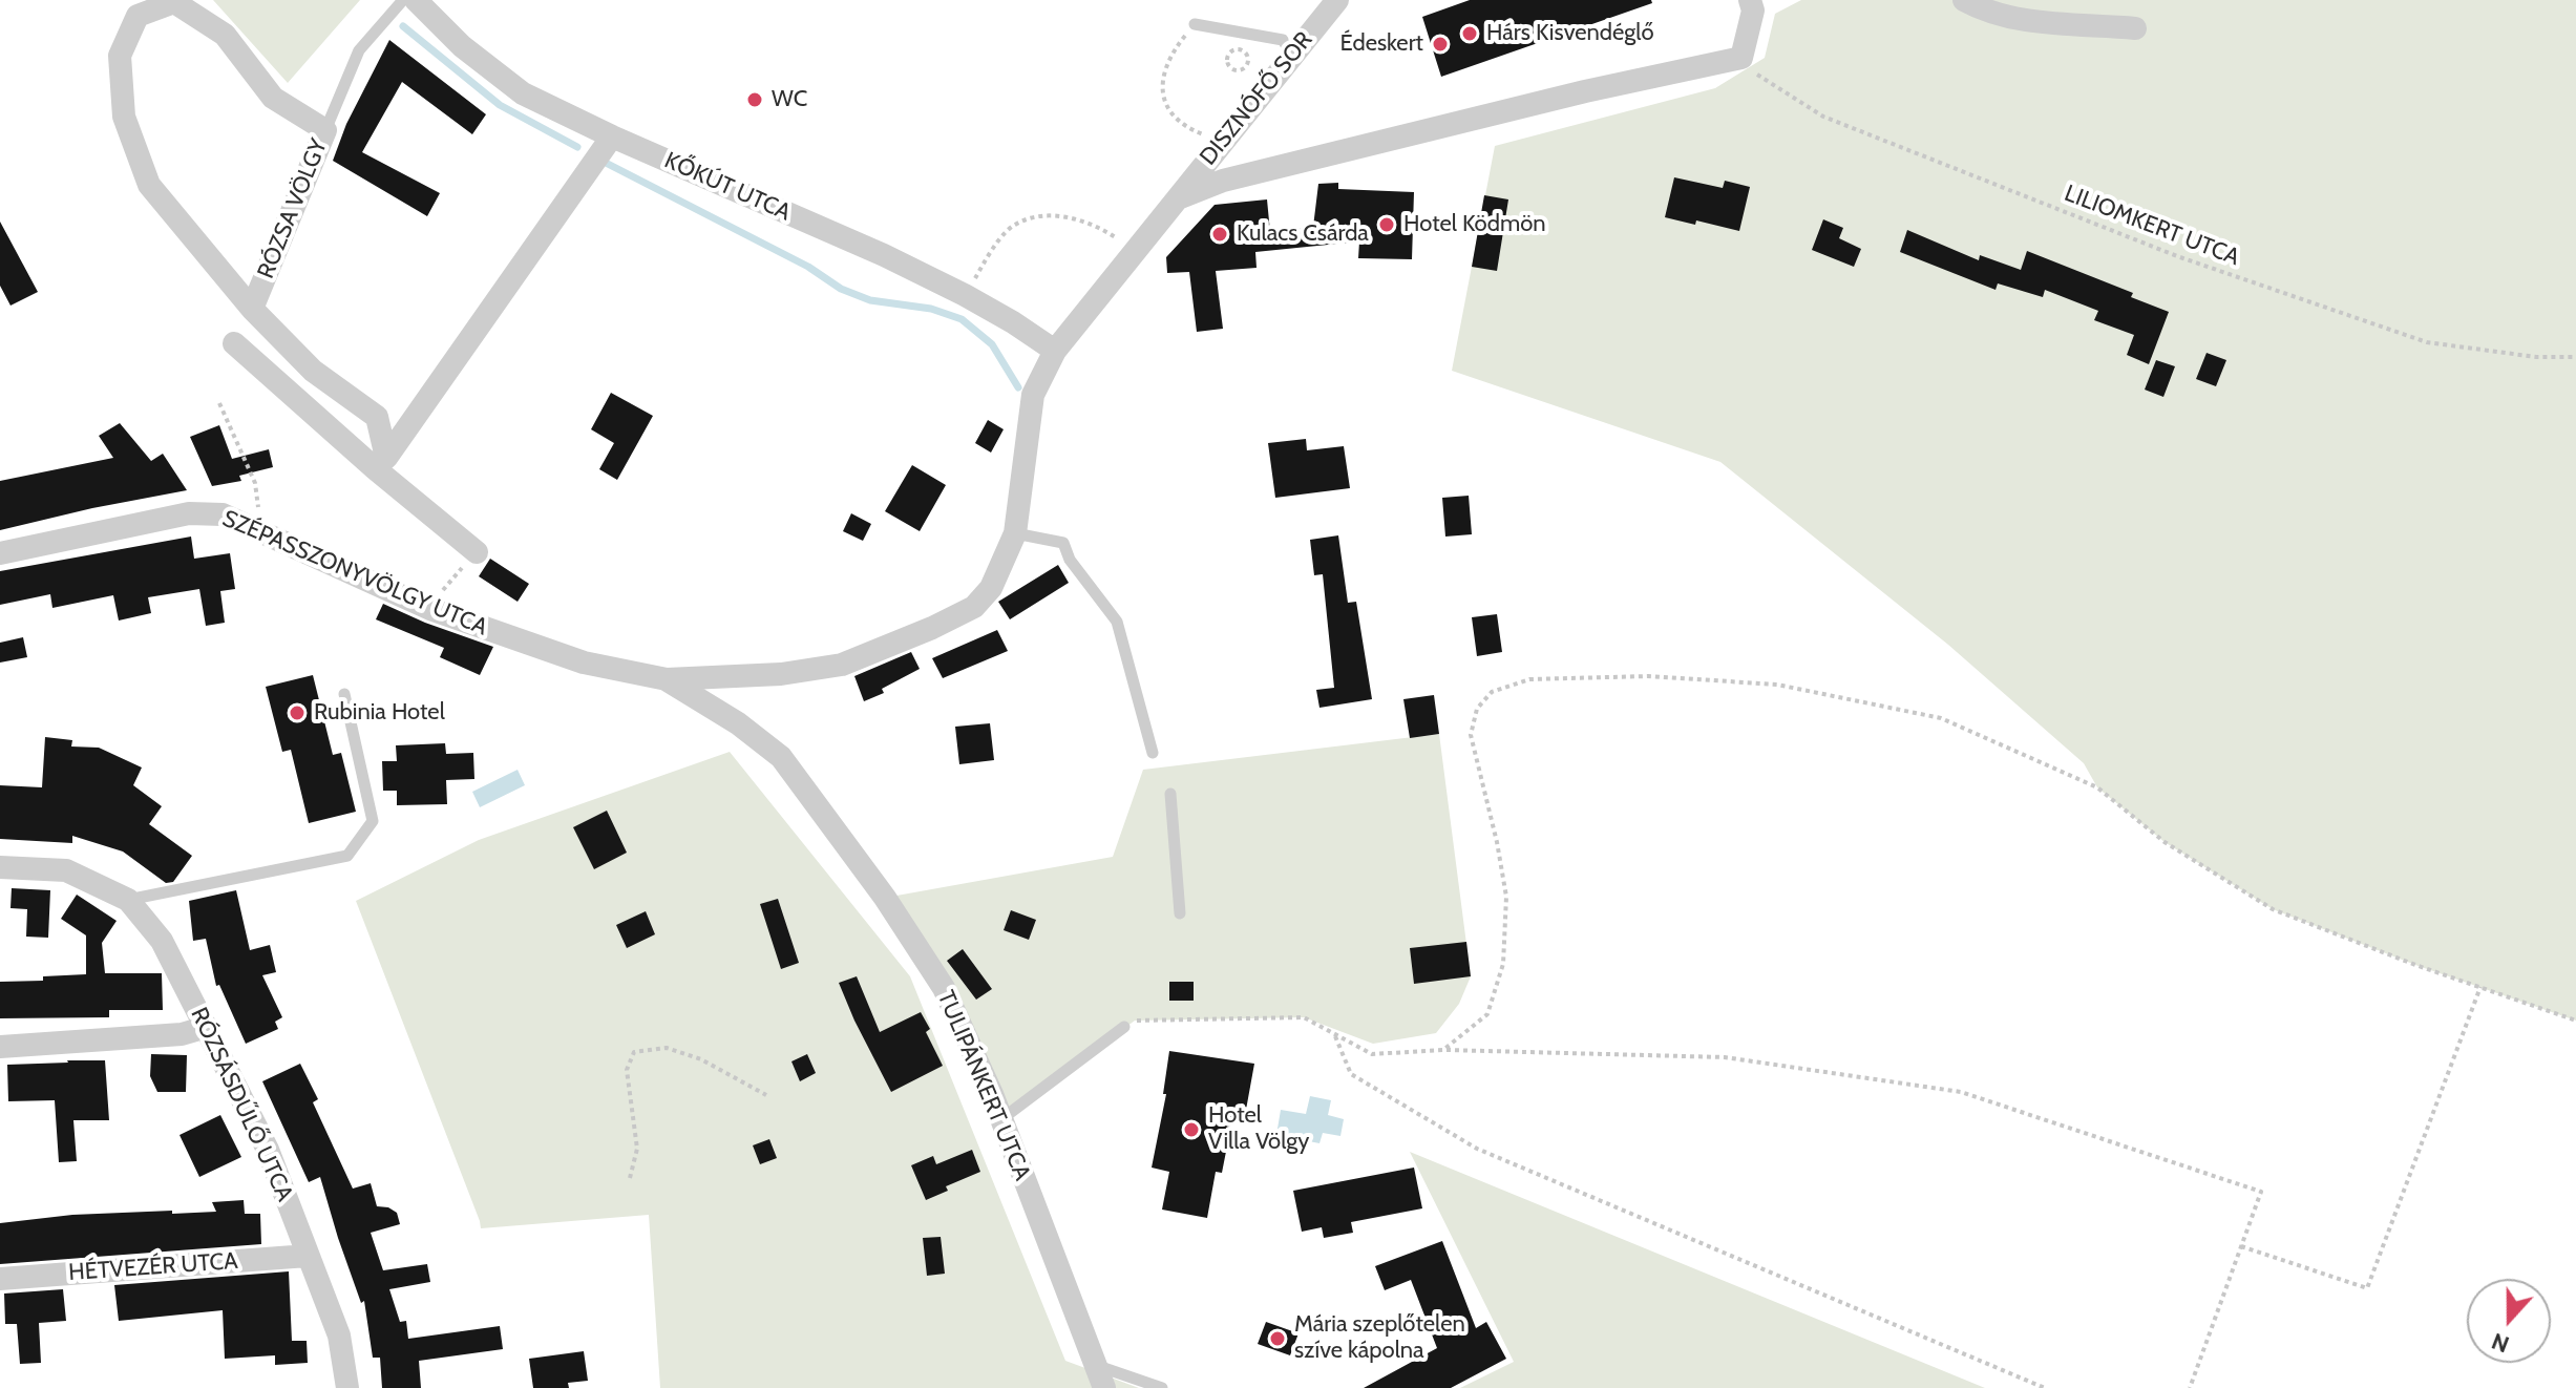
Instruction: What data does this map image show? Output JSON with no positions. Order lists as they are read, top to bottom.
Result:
{
  "streets": {
    "street": [
      "DISZNÓFŐ SOR",
      "KŐKÚT UTCA",
      "RÓZSA VÖLGY",
      "SZÉPASSZONYVÖLGY UTCA",
      "TULIPÁNKERT UTCA",
      "RÓZSÁSDŰLŐ UTCA",
      "HÉTVEZÉR UTCA"
    ],
    "path": ["LILIOMKERT UTCA"]
  },
  "crossings": [
    ["DISZNÓFŐ SOR", "SZÉPASSZONYVÖLGY UTCA"],
    ["KŐKÚT UTCA", "SZÉPASSZONYVÖLGY UTCA"],
    ["SZÉPASSZONYVÖLGY UTCA", "TULIPÁNKERT UTCA"],
    ["RÓZSÁSDŰLŐ UTCA", "HÉTVEZÉR UTCA"]
  ],
  "places": [
    "Hárs Kisvendéglő",
    "Édeskert",
    "WC",
    "Hotel Ködmön",
    "Kulacs Csárda",
    "Rubinia Hotel",
    "Hotel Villa Völgy",
    "Mária szeplőtelen szíve kápolna"
  ],
  "north": "bottom"
}
